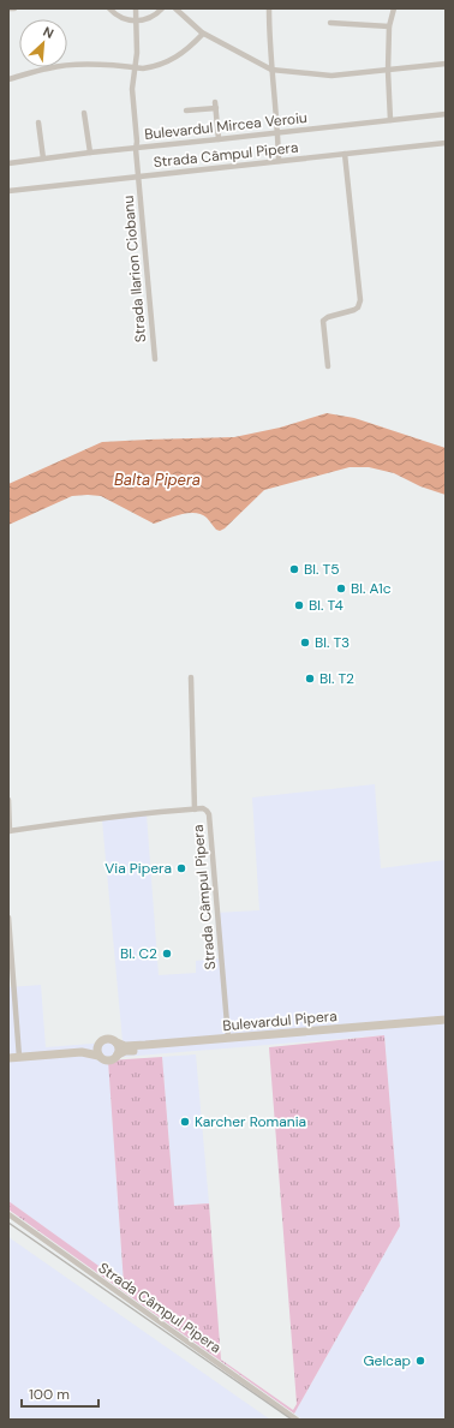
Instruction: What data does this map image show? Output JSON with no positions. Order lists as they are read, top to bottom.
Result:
{
  "streets": {
    "main road": ["Bulevardul Pipera"],
    "street": ["Bulevardul Mircea Veroiu", "Strada Câmpul Pipera", "Strada Ilarion Ciobanu"]
  },
  "crossings": [
    ["Bulevardul Mircea Veroiu", "Strada Ilarion Ciobanu"],
    ["Strada Câmpul Pipera", "Strada Ilarion Ciobanu"],
    ["Strada Câmpul Pipera", "Bulevardul Pipera"]
  ],
  "water": ["Balta Pipera"],
  "places": [
    "Bl. T5",
    "Bl. A1c",
    "Bl. T4",
    "Bl. T3",
    "Bl. T2",
    "Via Pipera",
    "Bl. C2",
    "Karcher Romania",
    "Gelcap"
  ],
  "scale_bar": "100 m",
  "north": "top right"
}
